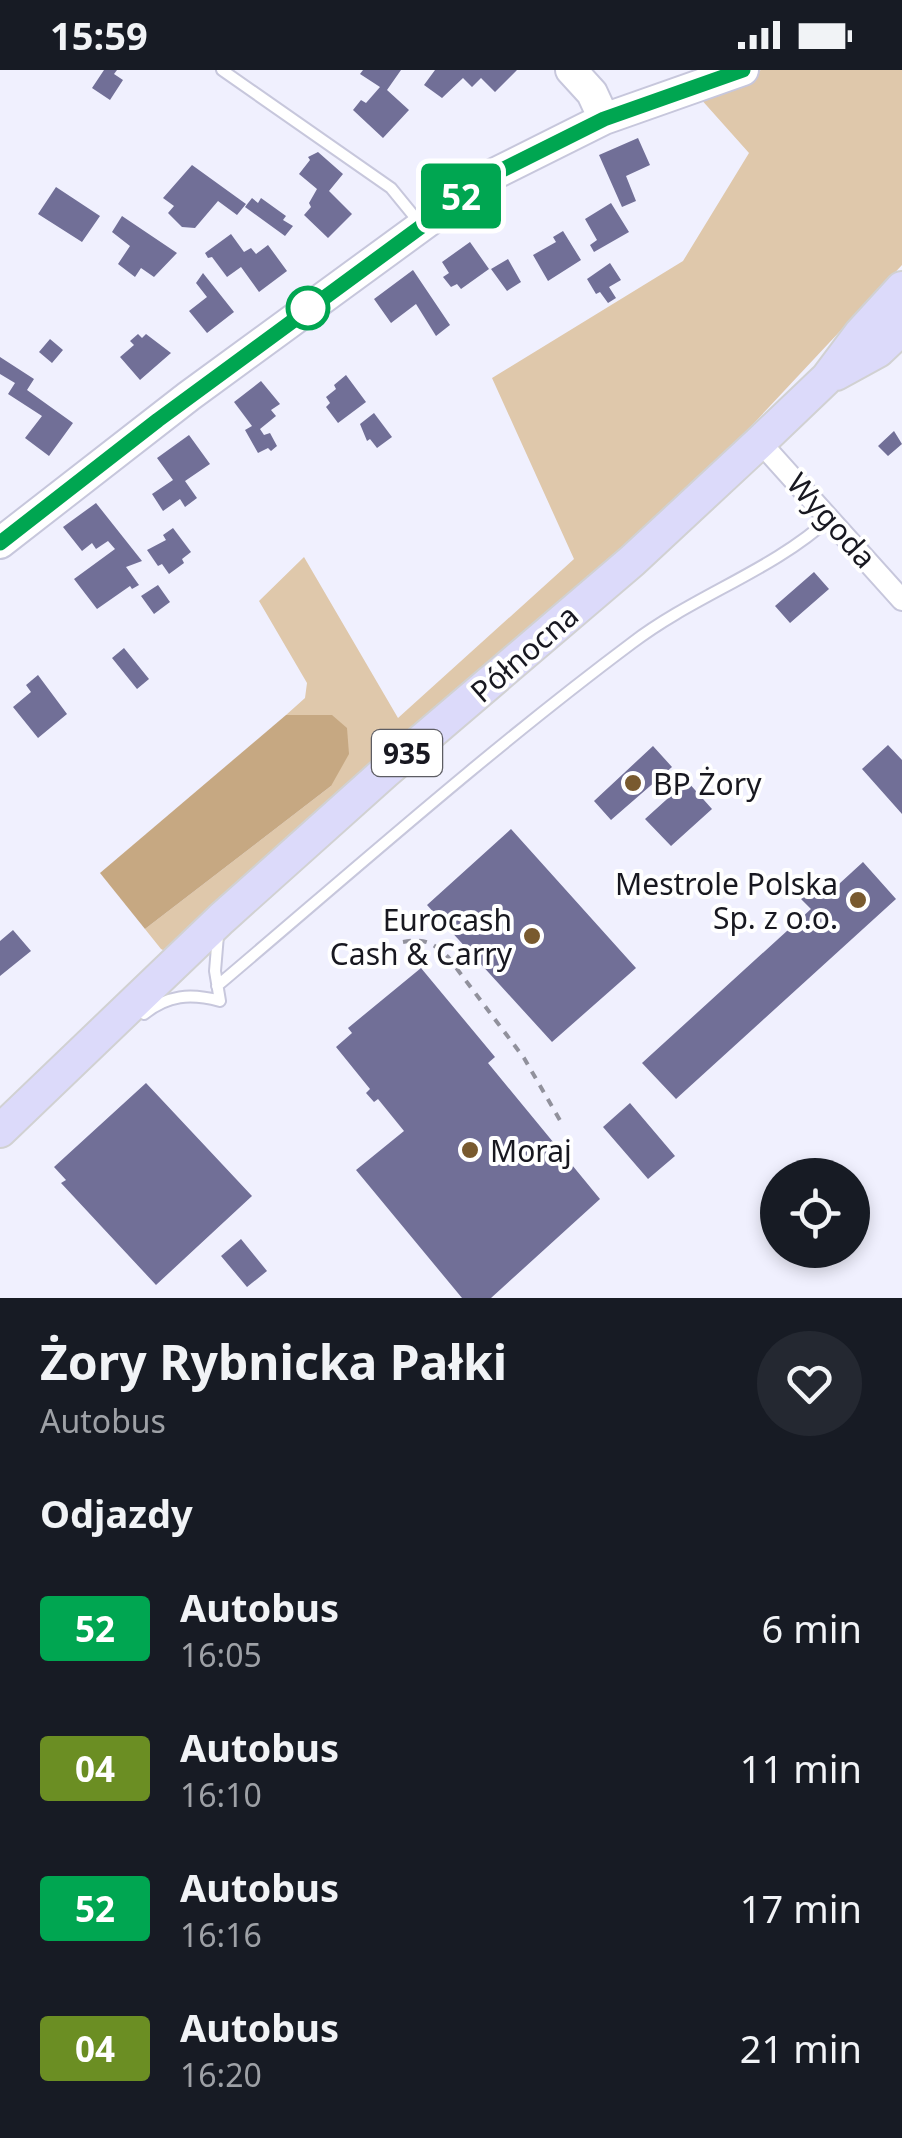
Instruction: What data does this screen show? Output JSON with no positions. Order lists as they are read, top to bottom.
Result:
{
  "streets": {
    "main road": ["Północna", "935"],
    "street": ["Wygoda"]
  },
  "crossings": [
    ["Wygoda", "Północna"]
  ],
  "places": [
    "BP Żory",
    "Mestrole Polska Sp. z o.o.",
    "Eurocash Cash & Carry",
    "Moraj"
  ],
  "lines": ["bus line 52"],
  "page": {
    "status": "15:59",
    "on_map": "52",
    "heading": [
      ["Żory Rybnicka Pałki", "Autobus"],
      "Odjazdy"
    ],
    "list": [
      {
        "mark": "52",
        "name": "Autobus",
        "note": "16:05",
        "value": "6 min"
      },
      {
        "mark": "04",
        "name": "Autobus",
        "note": "16:10",
        "value": "11 min"
      },
      {
        "mark": "52",
        "name": "Autobus",
        "note": "16:16",
        "value": "17 min"
      },
      {
        "mark": "04",
        "name": "Autobus",
        "note": "16:20",
        "value": "21 min"
      }
    ]
  }
}
